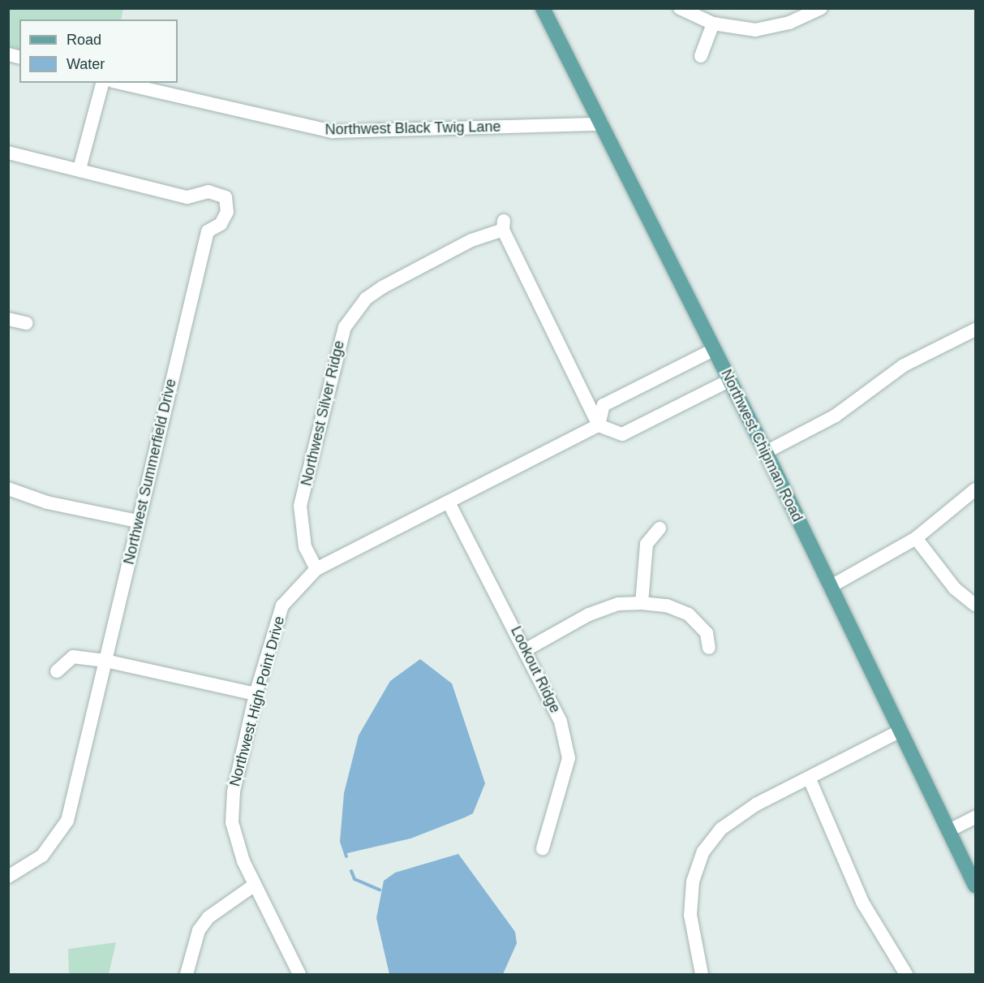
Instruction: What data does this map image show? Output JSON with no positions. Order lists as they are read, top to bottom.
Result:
{
  "streets": {
    "main road": ["Northwest Chipman Road"],
    "street": [
      "Northwest Black Twig Lane",
      "Northwest Silver Ridge",
      "Northwest Summerfield Drive",
      "Lookout Ridge",
      "Northwest High Point Drive"
    ]
  },
  "crossings": [
    ["Northwest Black Twig Lane", "Northwest Chipman Road"],
    ["Northwest Silver Ridge", "Northwest High Point Drive"],
    ["Lookout Ridge", "Northwest High Point Drive"]
  ],
  "legend": ["Road", "Water"]
}
